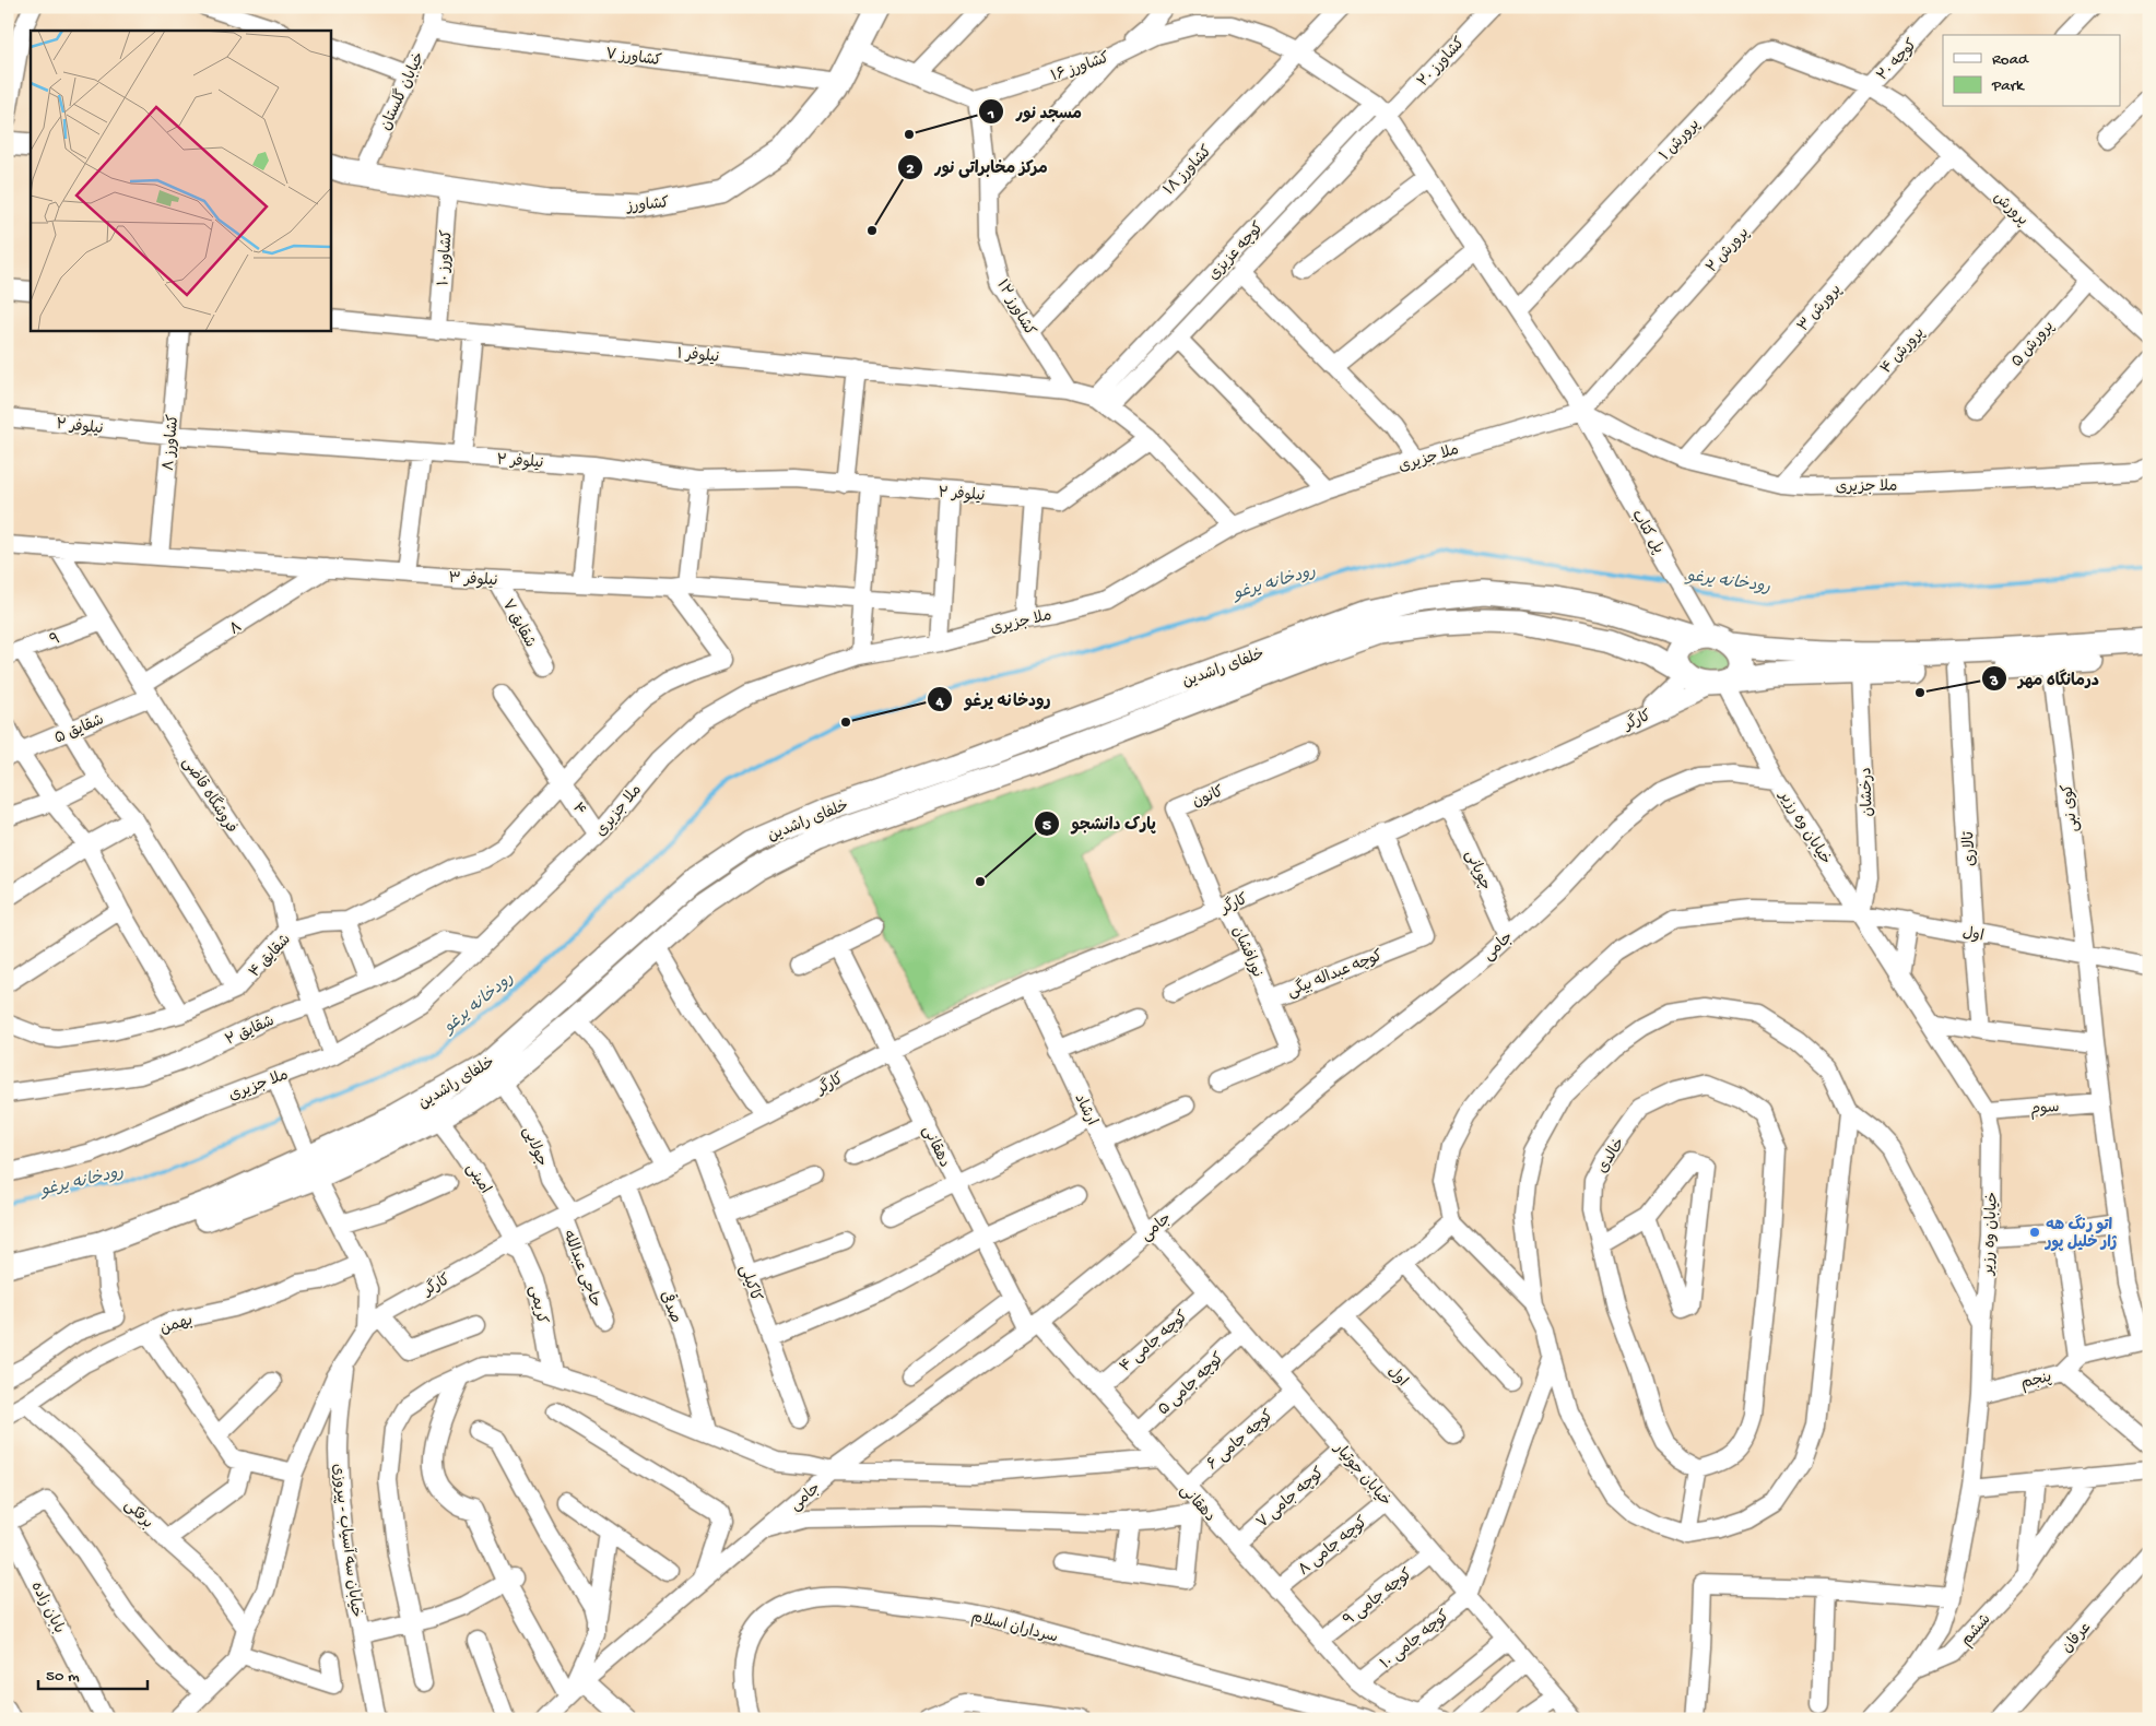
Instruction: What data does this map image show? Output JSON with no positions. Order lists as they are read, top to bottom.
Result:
{
  "streets": {
    "main road": ["کشاورز", "خلفای راشدین"],
    "street": [
      "کشاورز ۷",
      "کوچه ۲۰",
      "کشاورز ۲۰",
      "کشاورز ۱۶",
      "خیابان گلستان",
      "پرورش ۱",
      "کشاورز ۱۸",
      "پرورش",
      "پرورش ۲",
      "کوچه عزیزی",
      "کشاورز ۱۰",
      "کشاورز ۱۲",
      "پرورش ۳",
      "پرورش ۵",
      "پرورش ۴",
      "نیلوفر ۱",
      "نیلوفر ۲",
      "کشاورز ۸",
      "ملا جزیری",
      "پل کتاب",
      "نیلوفر ۳",
      "شقایق ۷",
      "۸",
      "۹",
      "کارگر",
      "شقایق ۵",
      "درخشان",
      "فروشگاه قاضی",
      "کانون",
      "۴",
      "کوی نبی",
      "خیابان وه رزیر",
      "تالاری",
      "چوپانی",
      "اول",
      "جامی",
      "نورافشان",
      "شقایق ۴",
      "کوچه عبداله بیگی",
      "شقایق ۲",
      "سوم",
      "ارشاد",
      "جولایی",
      "دهقانی",
      "خالدی",
      "امینی",
      "حاجی عبدالله",
      "کاکیلی",
      "کریمی",
      "صدقی",
      "بهمن",
      "کوچه جامی ۴",
      "پنجم",
      "کوچه جامی ۵",
      "کوچه جامی ۶",
      "خیابان جوتیار",
      "کوچه جامی ۷",
      "برفکی",
      "خیابان سه آسیاب - پیروزی",
      "کوچه جامی ۸",
      "کوچه جامی ۹",
      "بابان زاده",
      "سرداران اسلام",
      "ششم",
      "عرفان",
      "کوچه جامی ۱۰"
    ]
  },
  "crossings": [
    ["کشاورز ۷", "خیابان گلستان"],
    ["کشاورز ۷", "کشاورز"],
    ["کوچه ۲۰", "پرورش ۱"],
    ["کوچه ۲۰", "پرورش"],
    ["کوچه ۲۰", "پرورش ۲"],
    ["کشاورز ۲۰", "کوچه عزیزی"],
    ["کشاورز ۲۰", "پل کتاب"],
    ["کشاورز ۱۶", "کشاورز ۱۲"],
    ["کشاورز ۱۶", "پل کتاب"],
    ["خیابان گلستان", "کشاورز"],
    ["پرورش ۱", "پرورش"],
    ["پرورش ۱", "پرورش ۲"],
    ["پرورش ۱", "پل کتاب"],
    ["کشاورز ۱۸", "کشاورز ۱۲"],
    ["کشاورز ۱۸", "پل کتاب"],
    ["کشاورز", "کشاورز ۱۰"],
    ["پرورش", "پرورش ۲"],
    ["پرورش", "پرورش ۳"],
    ["پرورش", "پرورش ۵"],
    ["پرورش", "پرورش ۴"],
    ["پرورش ۲", "ملا جزیری"],
    ["پرورش ۲", "پل کتاب"],
    ["کوچه عزیزی", "پل کتاب"],
    ["کشاورز ۱۰", "نیلوفر ۱"],
    ["کشاورز ۱۲", "نیلوفر ۱"],
    ["پرورش ۳", "ملا جزیری"],
    ["پرورش ۴", "ملا جزیری"],
    ["نیلوفر ۲", "کشاورز ۸"],
    ["کشاورز ۸", "نیلوفر ۳"],
    ["ملا جزیری", "پل کتاب"],
    ["ملا جزیری", "فروشگاه قاضی"],
    ["ملا جزیری", "۴"],
    ["ملا جزیری", "شقایق ۲"],
    ["پل کتاب", "خلفای راشدین"],
    ["پل کتاب", "کارگر"],
    ["پل کتاب", "خیابان وه رزیر"],
    ["نیلوفر ۳", "شقایق ۷"],
    ["نیلوفر ۳", "۸"],
    ["نیلوفر ۳", "فروشگاه قاضی"],
    ["نیلوفر ۳", "شقایق ۴"],
    ["۸", "شقایق ۵"],
    ["۸", "فروشگاه قاضی"],
    ["۹", "فروشگاه قاضی"],
    ["خلفای راشدین", "کارگر"],
    ["خلفای راشدین", "خیابان وه رزیر"],
    ["کارگر", "کانون"],
    ["کارگر", "خیابان وه رزیر"],
    ["کارگر", "چوپانی"],
    ["کارگر", "نورافشان"],
    ["کارگر", "کوچه عبداله بیگی"],
    ["کارگر", "ارشاد"],
    ["کارگر", "جولایی"],
    ["کارگر", "دهقانی"],
    ["کارگر", "امینی"],
    ["کارگر", "حاجی عبدالله"],
    ["کارگر", "کاکیلی"],
    ["کارگر", "کریمی"],
    ["کارگر", "صدقی"],
    ["کارگر", "برفکی"],
    ["کارگر", "خیابان سه آسیاب - پیروزی"],
    ["شقایق ۵", "فروشگاه قاضی"],
    ["درخشان", "خیابان وه رزیر"],
    ["درخشان", "اول"],
    ["فروشگاه قاضی", "شقایق ۴"],
    ["فروشگاه قاضی", "شقایق ۲"],
    ["کانون", "نورافشان"],
    ["۴", "شقایق ۴"],
    ["کوی نبی", "اول"],
    ["کوی نبی", "سوم"],
    ["خیابان وه رزیر", "اول"],
    ["خیابان وه رزیر", "جامی"],
    ["خیابان وه رزیر", "سوم"],
    ["خیابان وه رزیر", "پنجم"],
    ["خیابان وه رزیر", "ششم"],
    ["تالاری", "اول"],
    ["چوپانی", "جامی"],
    ["جامی", "ارشاد"],
    ["جامی", "دهقانی"],
    ["جامی", "خیابان جوتیار"],
    ["نورافشان", "کوچه عبداله بیگی"],
    ["ارشاد", "خیابان جوتیار"],
    ["جولایی", "حاجی عبدالله"],
    ["دهقانی", "کوچه جامی ۴"],
    ["دهقانی", "کوچه جامی ۵"],
    ["دهقانی", "کوچه جامی ۶"],
    ["دهقانی", "کوچه جامی ۷"],
    ["دهقانی", "کوچه جامی ۸"],
    ["دهقانی", "کوچه جامی ۹"],
    ["دهقانی", "کوچه جامی ۱۰"],
    ["امینی", "کریمی"],
    ["بهمن", "برفکی"],
    ["کوچه جامی ۴", "خیابان جوتیار"],
    ["کوچه جامی ۵", "خیابان جوتیار"],
    ["کوچه جامی ۶", "خیابان جوتیار"],
    ["خیابان جوتیار", "کوچه جامی ۷"],
    ["خیابان جوتیار", "کوچه جامی ۸"],
    ["خیابان جوتیار", "کوچه جامی ۹"],
    ["خیابان جوتیار", "کوچه جامی ۱۰"]
  ],
  "water": ["رودخانه یرغو"],
  "places": [
    "مسجد نور",
    "مرکز مخابراتی نور",
    "درمانگاه مهر",
    "رودخانه یرغو",
    "پارک دانشجو",
    "اتو رنگ هه ژار خلیل پور"
  ],
  "legend": ["Road", "Park"],
  "scale_bar": "50 m"
}
